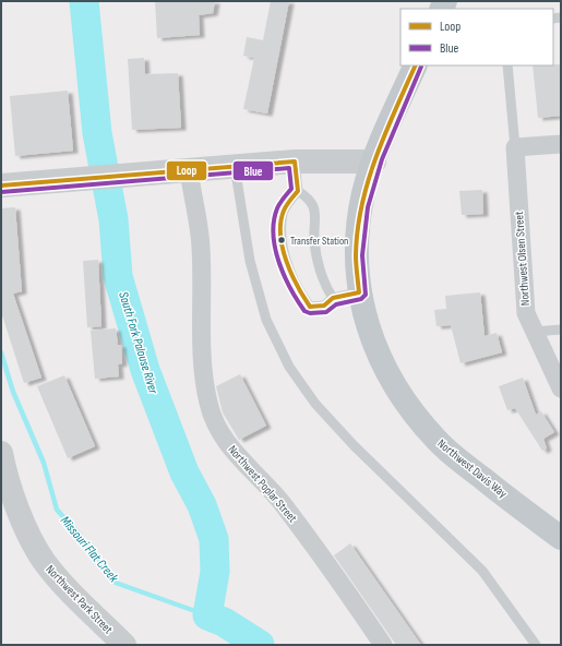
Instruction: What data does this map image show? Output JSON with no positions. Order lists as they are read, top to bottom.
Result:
{
  "streets": {
    "main road": ["Northwest Davis Way"],
    "street": ["Northwest Olsen Street", "Northwest Poplar Street", "Northwest Park Street"]
  },
  "water": ["South Fork Palouse River", "Missouri Flat Creek"],
  "places": ["Transfer Station"],
  "lines": ["transit line Loop", "transit line Blue"],
  "legend": ["Loop", "Blue"]
}
